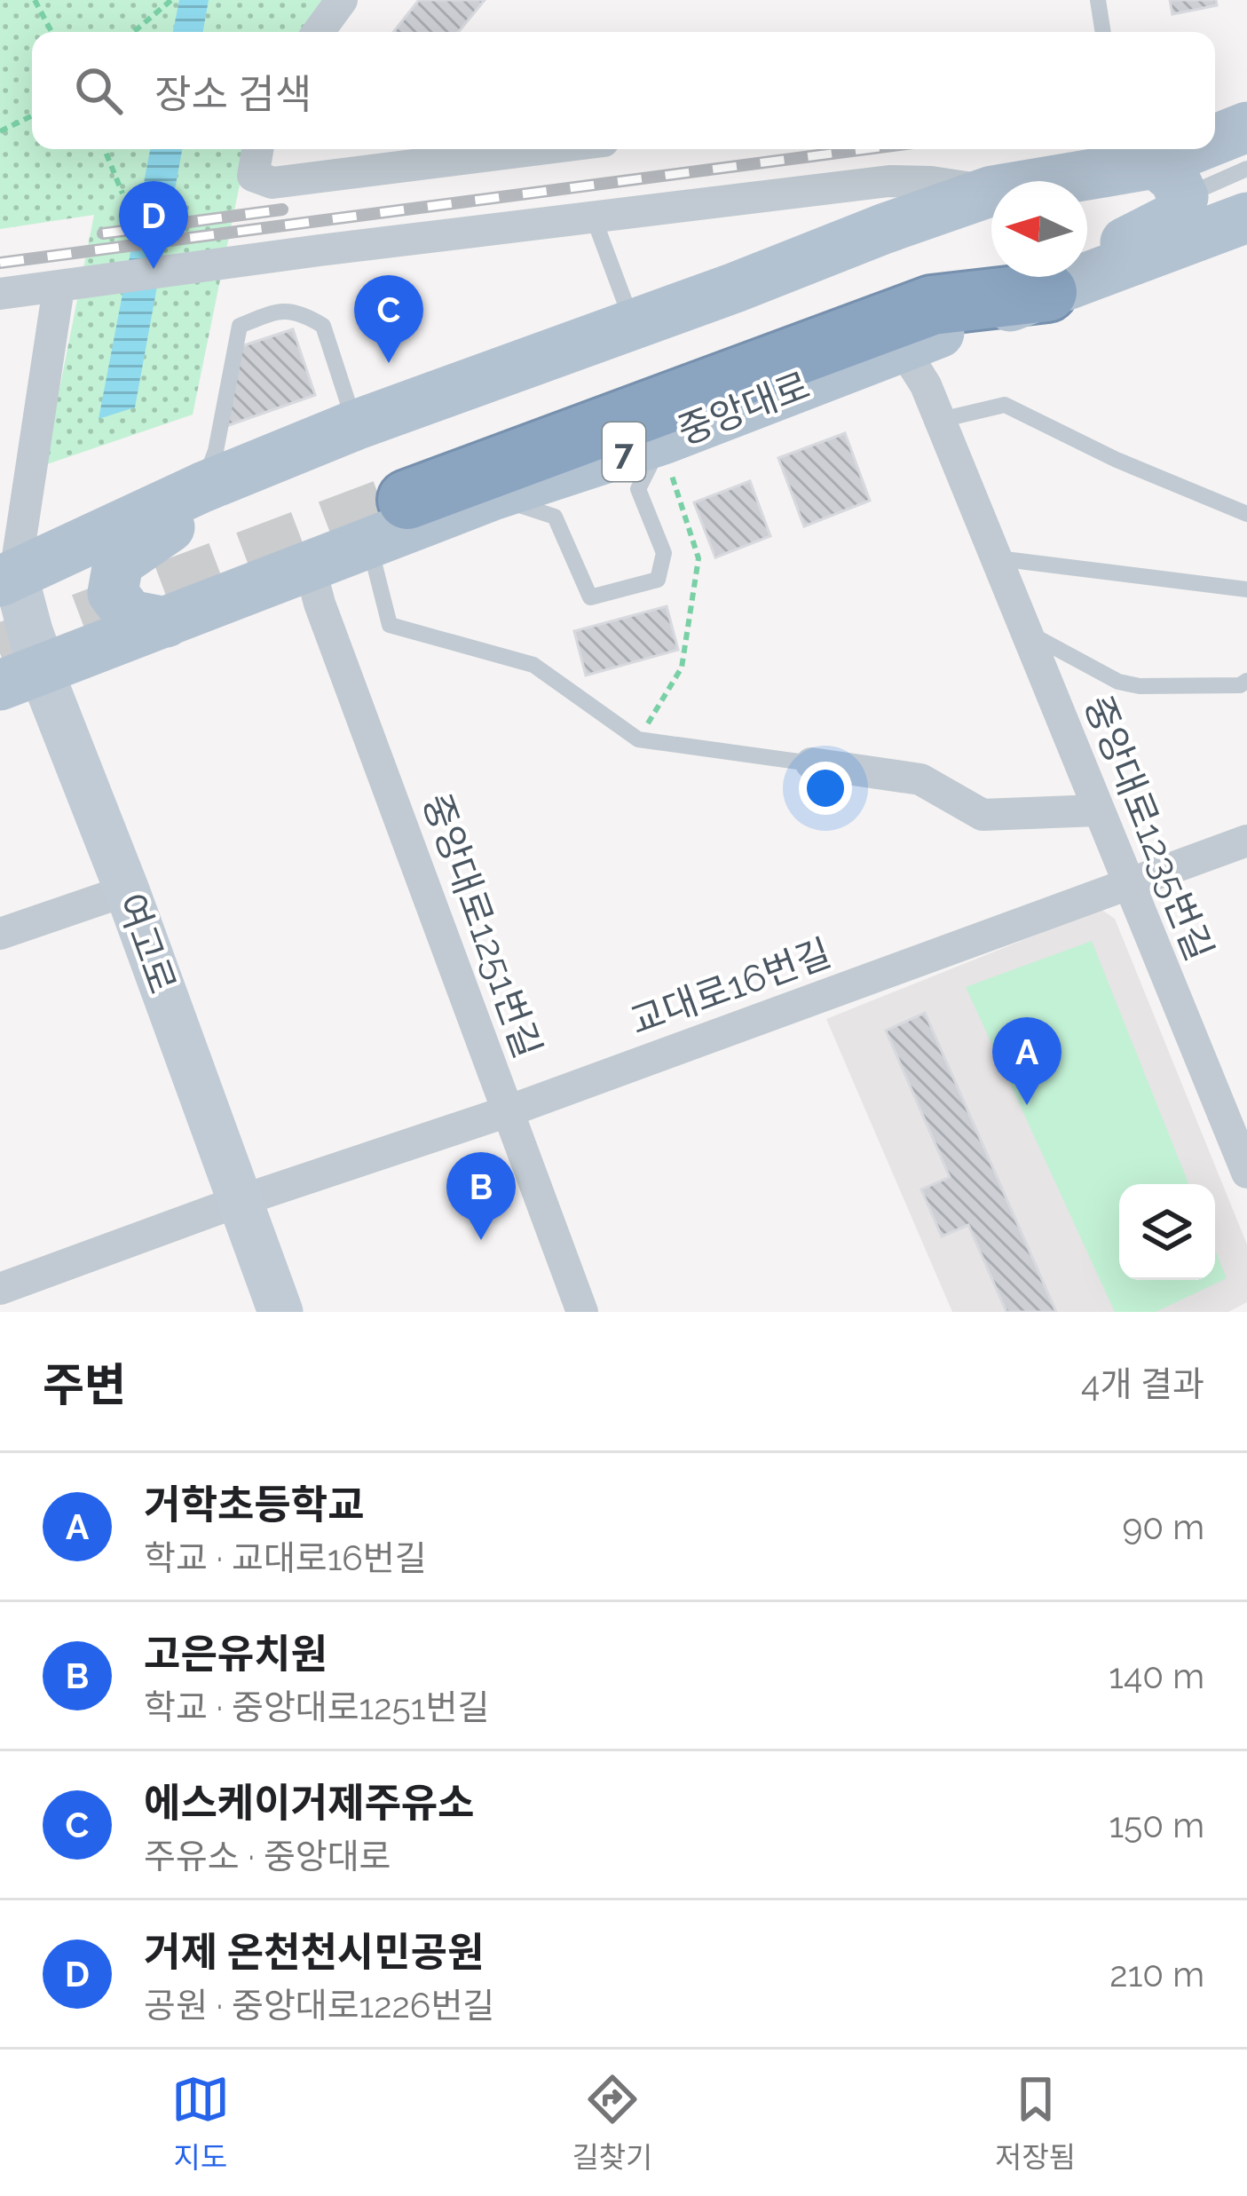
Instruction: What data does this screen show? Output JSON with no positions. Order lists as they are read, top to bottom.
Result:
{
  "streets": {
    "main road": ["중앙대로", "7", "여고로"],
    "street": ["중앙대로1235번길", "중앙대로1251번길", "교대로16번길"]
  },
  "crossings": [
    ["중앙대로", "중앙대로1235번길"],
    ["중앙대로", "중앙대로1251번길"],
    ["중앙대로", "여고로"],
    ["중앙대로1235번길", "교대로16번길"],
    ["중앙대로1251번길", "교대로16번길"],
    ["여고로", "교대로16번길"]
  ],
  "north": "left",
  "page": {
    "search": "장소 검색",
    "pins": [
      "D",
      "C",
      "A",
      "B"
    ],
    "heading": ["주변", "4개 결과"],
    "list": [
      {
        "mark": "A",
        "name": "거학초등학교",
        "note": "학교 · 교대로16번길",
        "value": "90 m"
      },
      {
        "mark": "B",
        "name": "고은유치원",
        "note": "학교 · 중앙대로1251번길",
        "value": "140 m"
      },
      {
        "mark": "C",
        "name": "에스케이거제주유소",
        "note": "주유소 · 중앙대로",
        "value": "150 m"
      },
      {
        "mark": "D",
        "name": "거제 온천천시민공원",
        "note": "공원 · 중앙대로1226번길",
        "value": "210 m"
      }
    ],
    "nav": ["지도", "길찾기", "저장됨"]
  }
}
